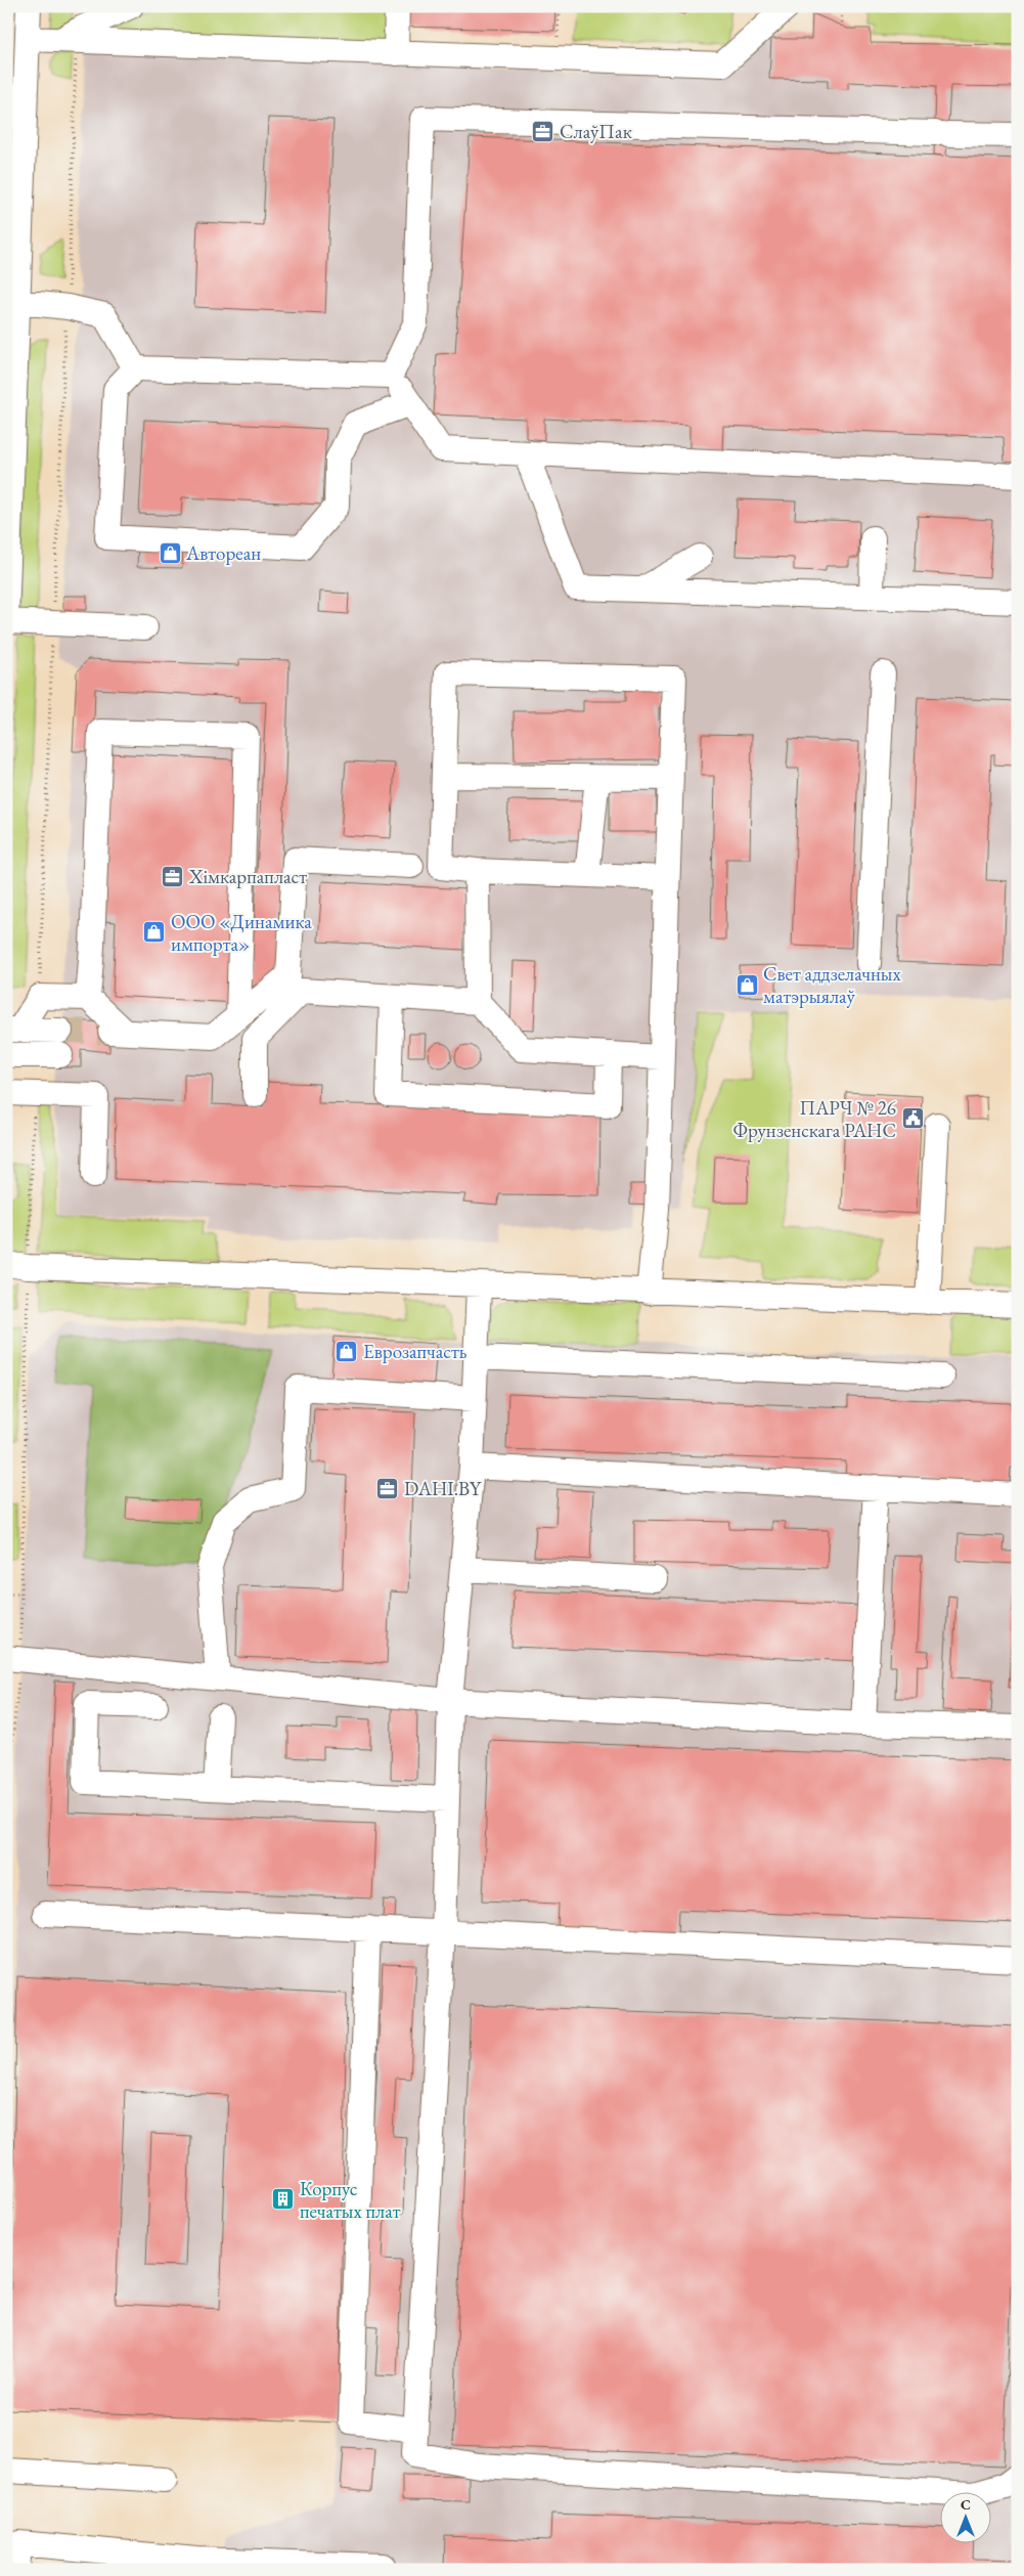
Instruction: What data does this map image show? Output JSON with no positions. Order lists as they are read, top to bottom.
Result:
{
  "places": {
    "office": ["СлаўПак", "Хімкарпапласт", "DAHI.BY"],
    "shop": [
      "Автореан",
      "ООО «Динамика импорта»",
      "Свет аддзелачных матэрыялаў",
      "Еврозапчасть"
    ],
    "public building": ["ПАРЧ № 26 Фрунзенскага РАНС"],
    "building": ["Корпус печатых плат"]
  },
  "north": "top"
}
